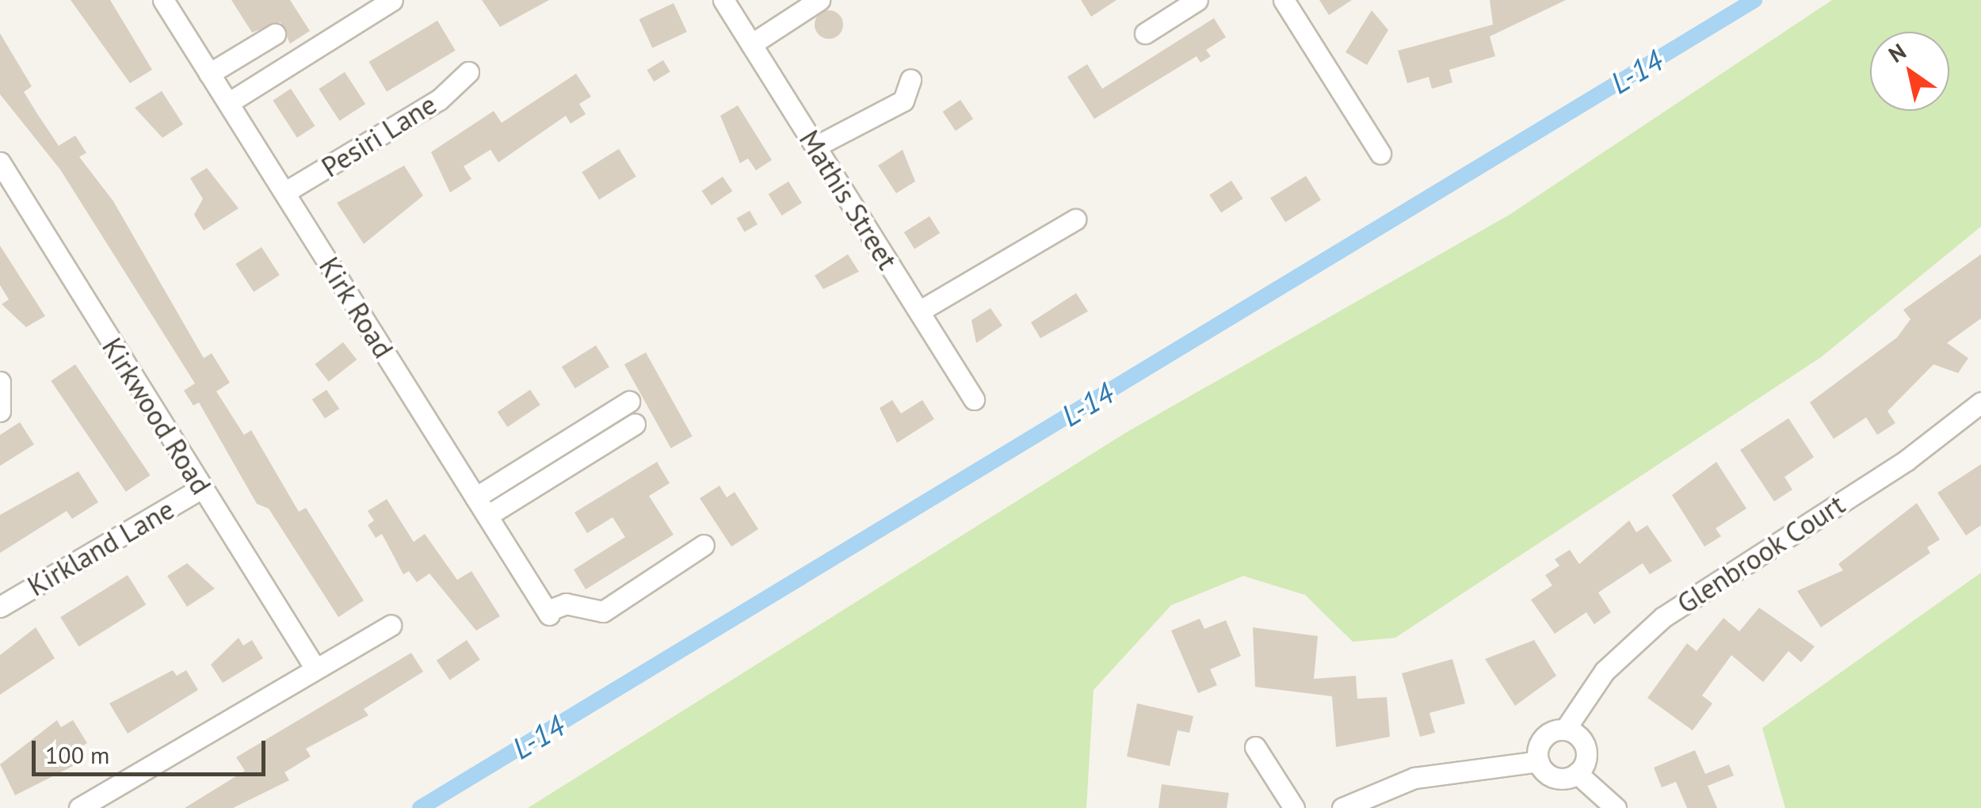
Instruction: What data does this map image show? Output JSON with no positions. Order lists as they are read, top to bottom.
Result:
{
  "streets": {
    "street": [
      "Pesiri Lane",
      "Mathis Street",
      "Kirk Road",
      "Kirkwood Road",
      "Kirkland Lane",
      "Glenbrook Court"
    ]
  },
  "crossings": [
    ["Pesiri Lane", "Kirk Road"],
    ["Kirkwood Road", "Kirkland Lane"]
  ],
  "water": ["L-14"],
  "scale_bar": "100 m",
  "north": "top left"
}
